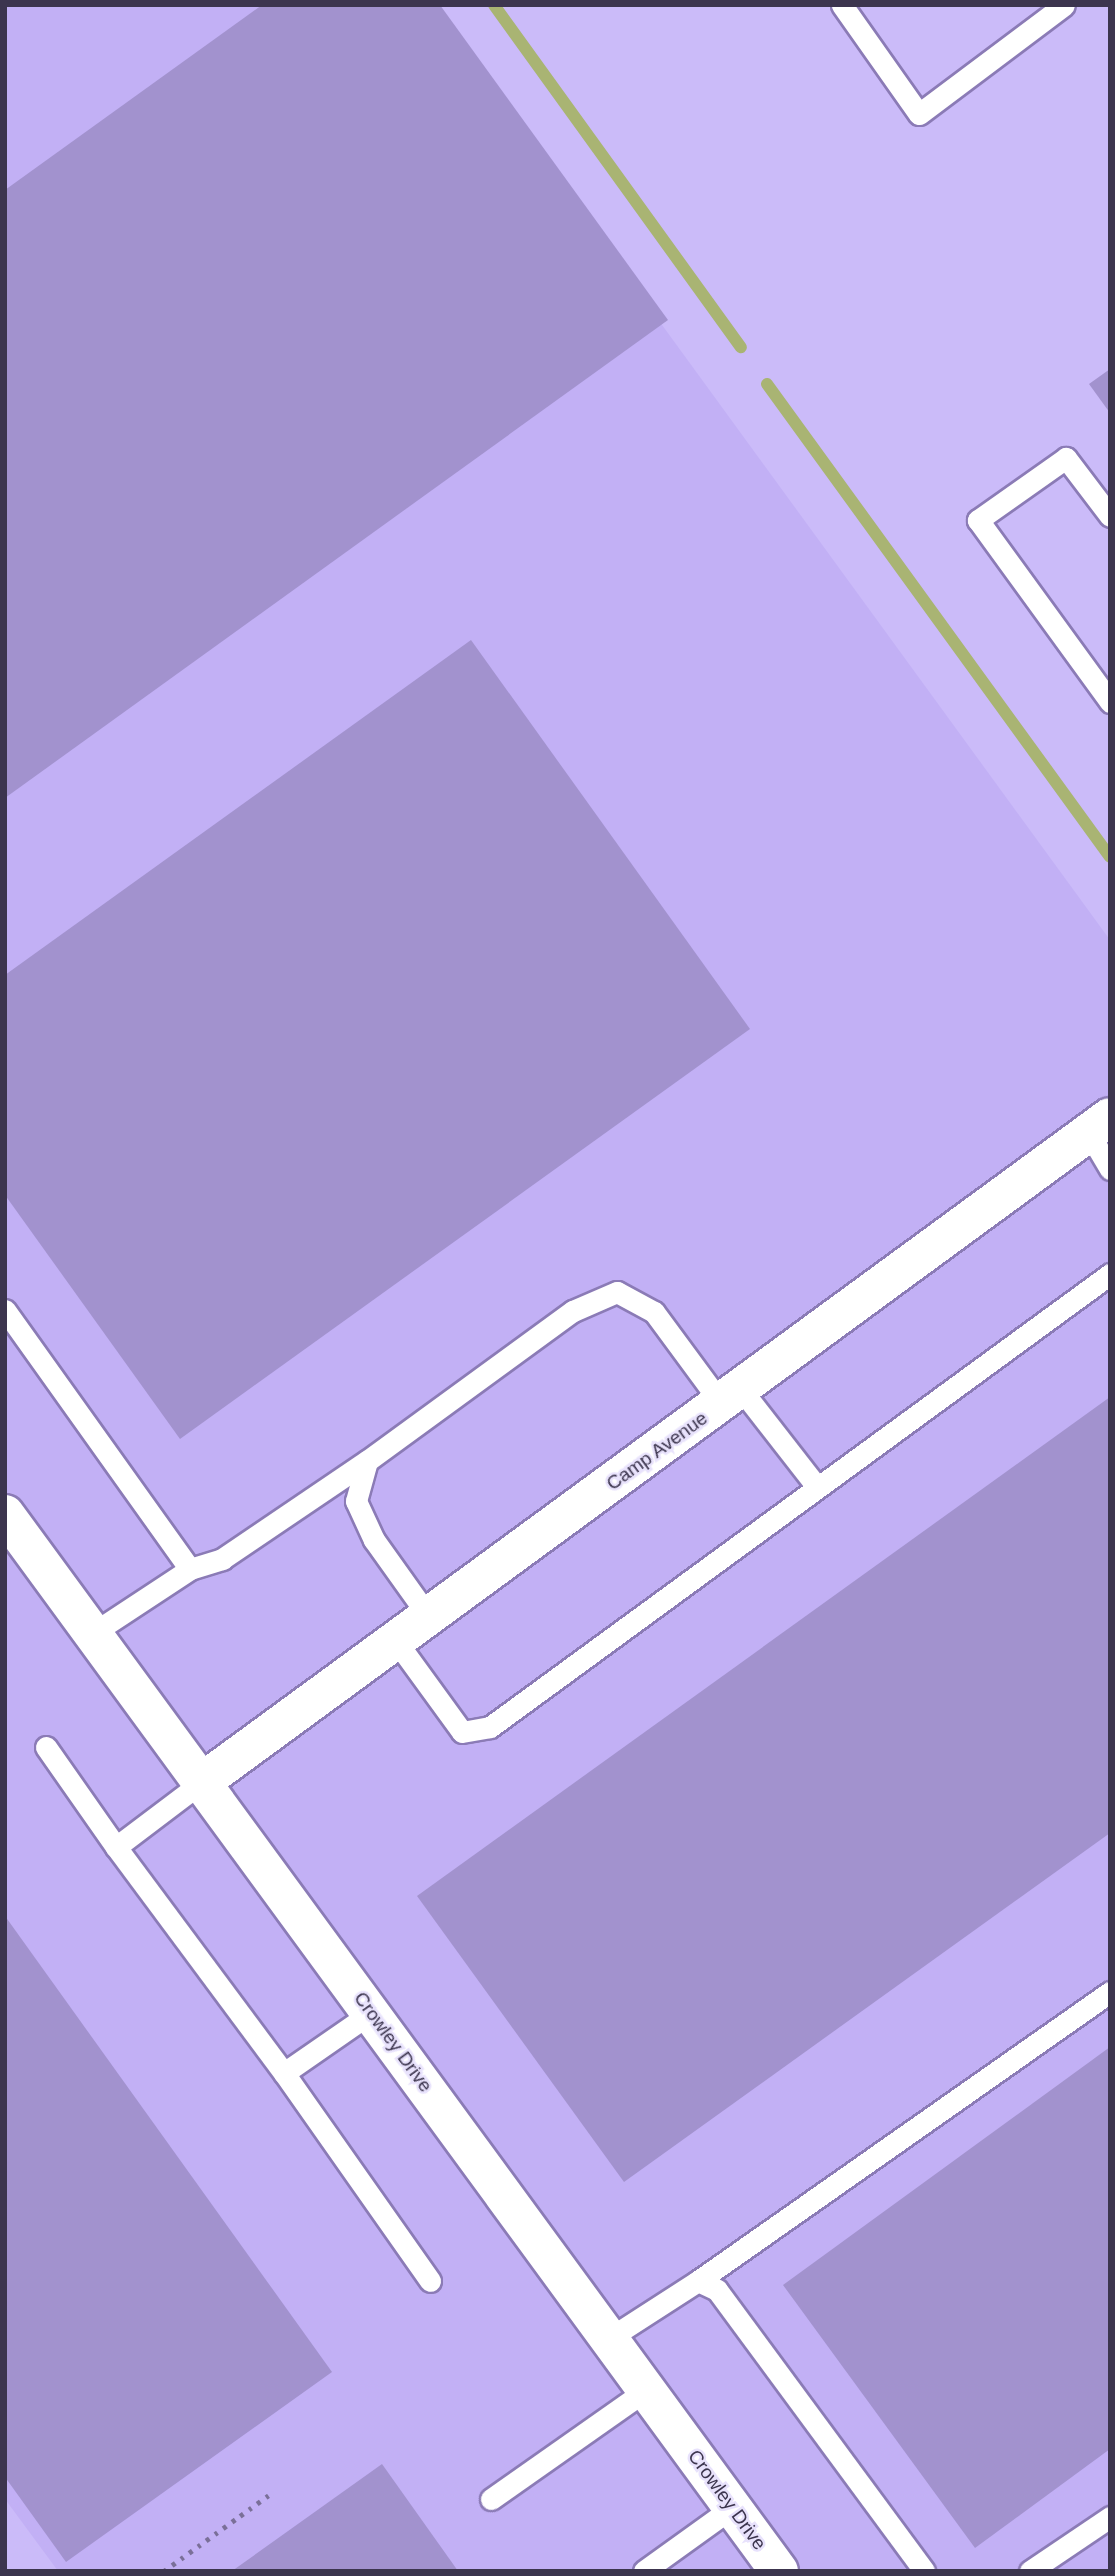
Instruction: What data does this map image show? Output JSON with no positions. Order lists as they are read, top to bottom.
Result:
{
  "streets": {
    "street": ["Camp Avenue", "Crowley Drive"]
  },
  "crossings": [
    ["Camp Avenue", "Crowley Drive"]
  ]
}
